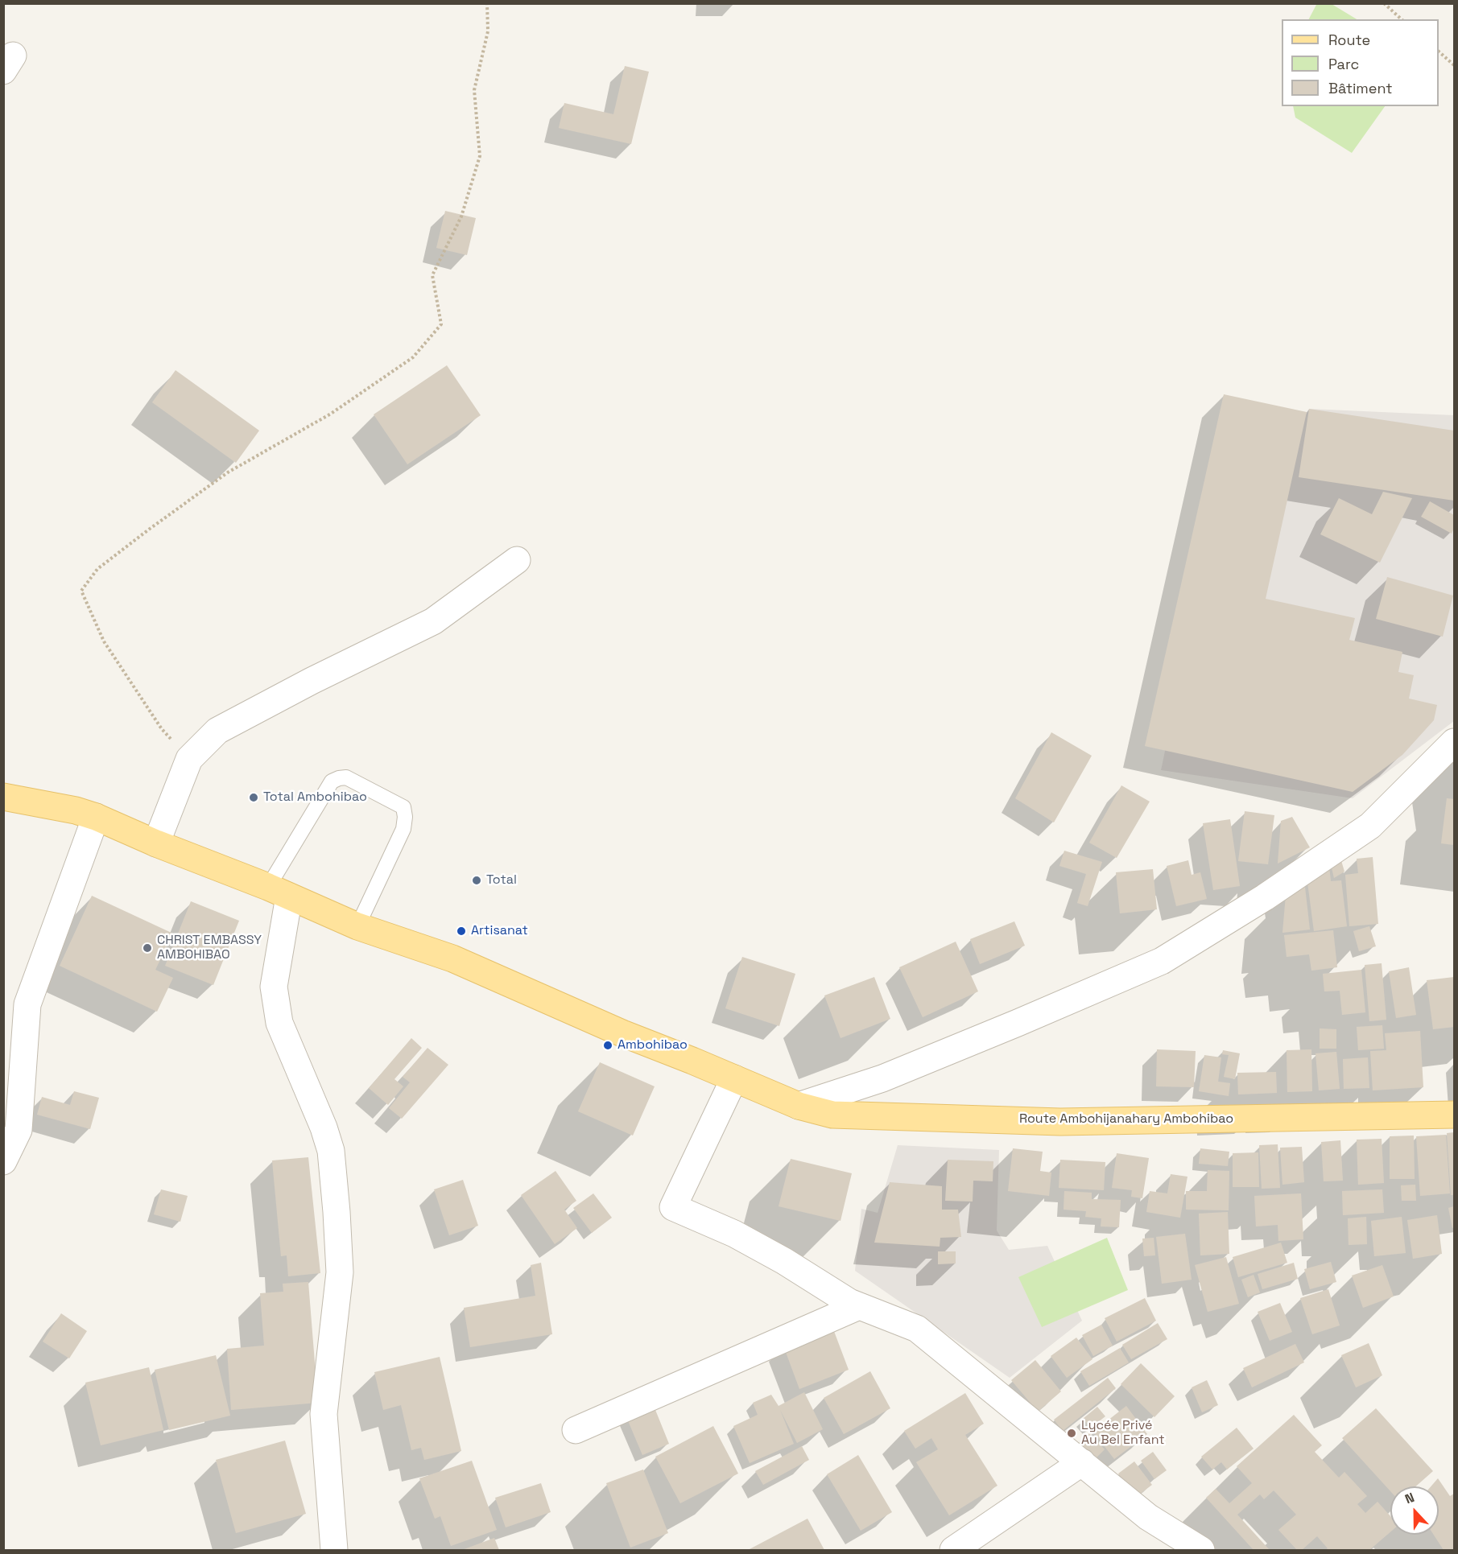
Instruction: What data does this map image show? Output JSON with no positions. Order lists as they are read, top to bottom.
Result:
{
  "streets": {
    "main road": ["Route Ambohijanahary Ambohibao"]
  },
  "places": [
    "Total Ambohibao",
    "Total",
    "Artisanat",
    "CHRIST EMBASSY AMBOHIBAO",
    "Ambohibao",
    "Lycée Privé Au Bel Enfant"
  ],
  "legend": ["Route", "Parc", "Bâtiment"],
  "north": "top"
}
